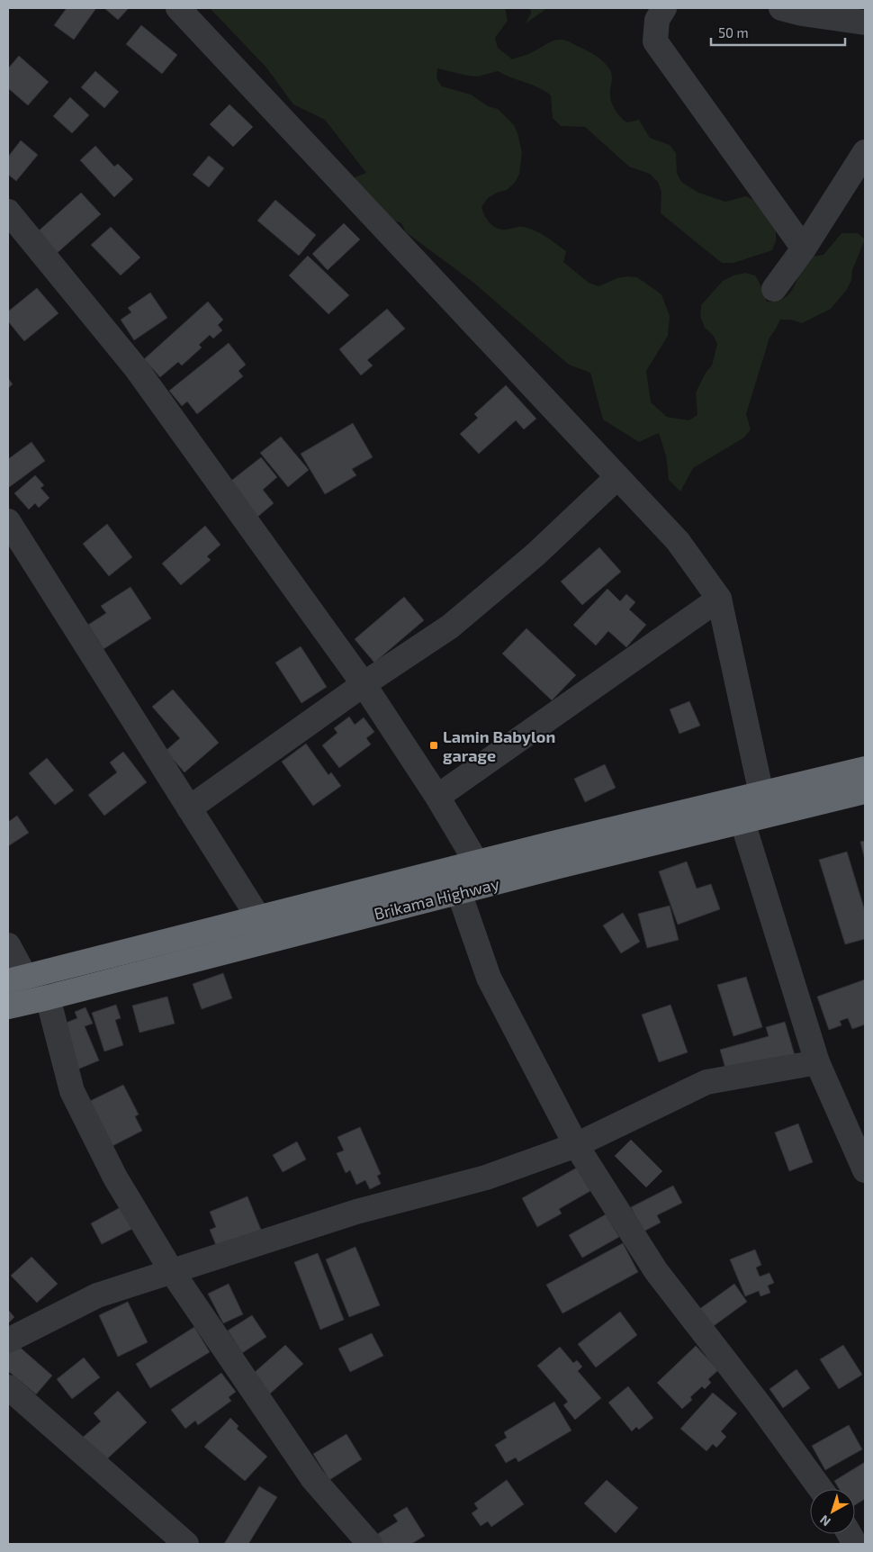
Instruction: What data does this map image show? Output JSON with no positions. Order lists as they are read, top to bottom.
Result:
{
  "streets": {
    "highway": ["Brikama Highway"]
  },
  "places": {
    "transit": ["Lamin Babylon garage"]
  },
  "scale_bar": "50 m",
  "north": "bottom left"
}
